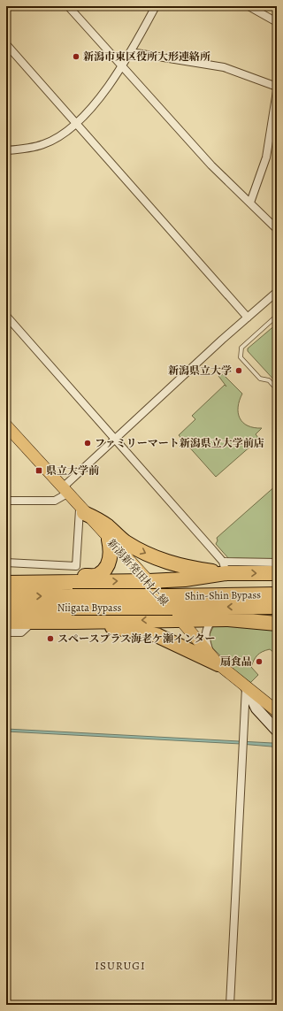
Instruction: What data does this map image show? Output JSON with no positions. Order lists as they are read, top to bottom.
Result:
{
  "streets": {
    "highway": ["Shin-Shin Bypass", "Niigata Bypass"],
    "main road": ["新潟新発田村上線"]
  },
  "crossings": [
    ["新潟新発田村上線", "Shin-Shin Bypass"],
    ["新潟新発田村上線", "Niigata Bypass"],
    ["Shin-Shin Bypass", "Niigata Bypass"]
  ],
  "districts": ["ISURUGI"],
  "places": {
    "other": [
      "新潟市東区役所大形連絡所",
      "新潟県立大学",
      "ファミリーマート新潟県立大学前店",
      "スペースプラス海老ケ瀬インター",
      "扇食品"
    ],
    "transit": ["県立大学前"]
  }
}
